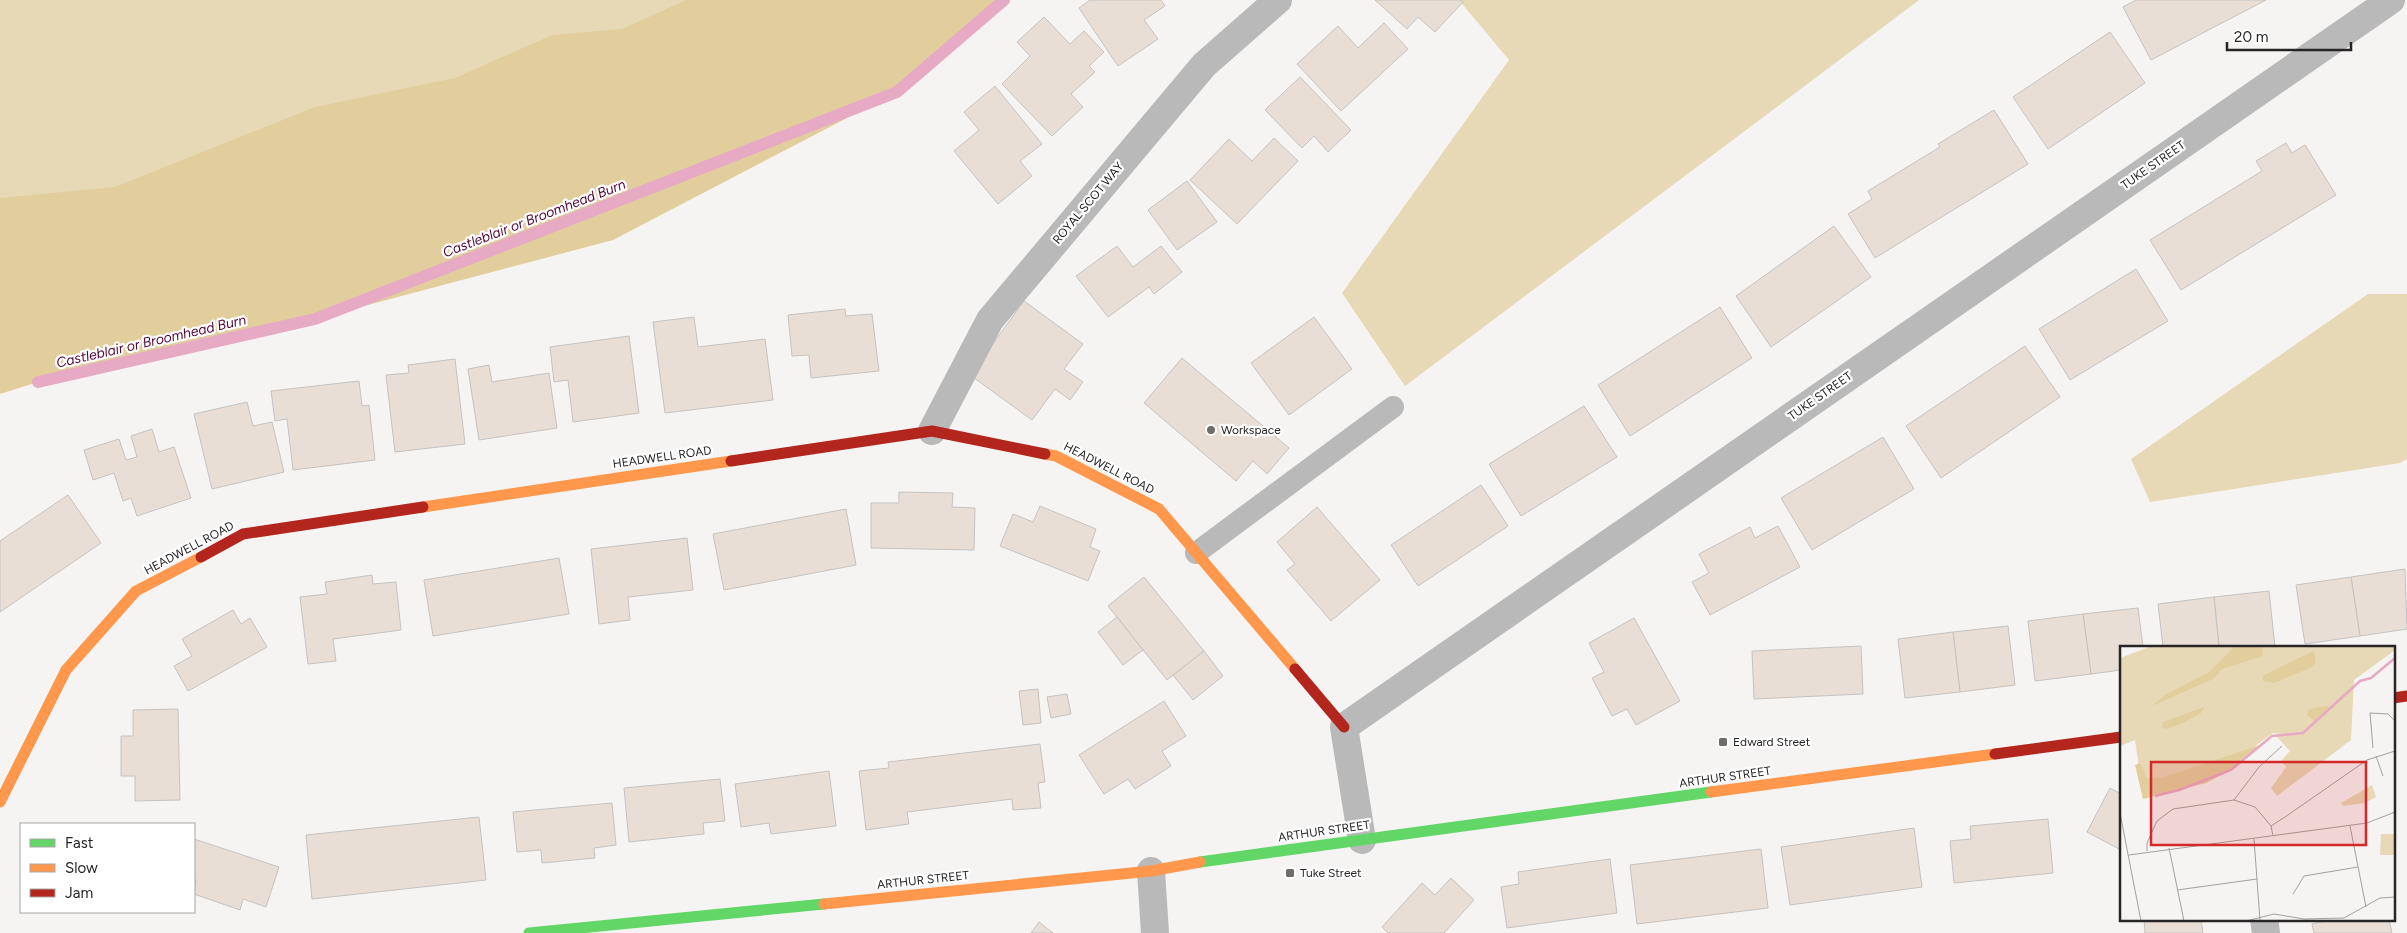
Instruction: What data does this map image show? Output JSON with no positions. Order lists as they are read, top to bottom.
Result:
{
  "streets": {
    "street": [
      "TUKE STREET",
      "ROYAL SCOT WAY",
      "HEADWELL ROAD",
      "ARTHUR STREET"
    ]
  },
  "crossings": [
    ["TUKE STREET", "HEADWELL ROAD"],
    ["ROYAL SCOT WAY", "HEADWELL ROAD"]
  ],
  "water": ["Castleblair or Broomhead Burn"],
  "places": {
    "other": ["Workspace"],
    "transit": ["Edward Street", "Tuke Street"]
  },
  "legend": ["Fast", "Slow", "Jam"],
  "scale_bar": "20 m"
}
